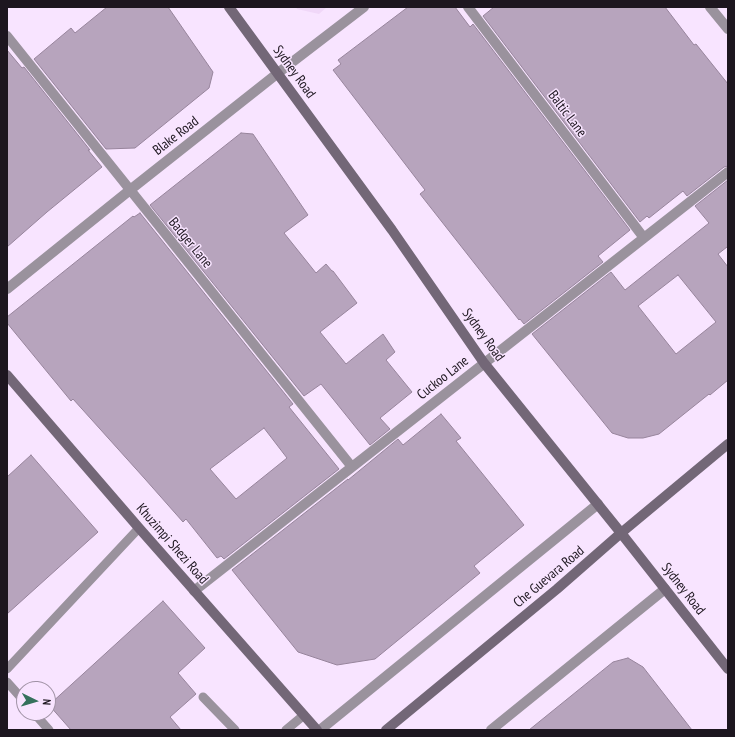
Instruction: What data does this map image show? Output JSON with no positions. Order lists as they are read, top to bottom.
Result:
{
  "streets": {
    "main road": ["Sydney Road", "Khuzimpi Shezi Road", "Che Guevara Road"],
    "street": [
      "Baltic Lane",
      "Blake Road",
      "Badger Lane",
      "Cuckoo Lane"
    ]
  },
  "crossings": [
    ["Sydney Road", "Blake Road"],
    ["Sydney Road", "Cuckoo Lane"],
    ["Sydney Road", "Che Guevara Road"],
    ["Baltic Lane", "Cuckoo Lane"],
    ["Blake Road", "Badger Lane"],
    ["Badger Lane", "Cuckoo Lane"],
    ["Cuckoo Lane", "Khuzimpi Shezi Road"],
    ["Khuzimpi Shezi Road", "Che Guevara Road"]
  ],
  "north": "right"
}
